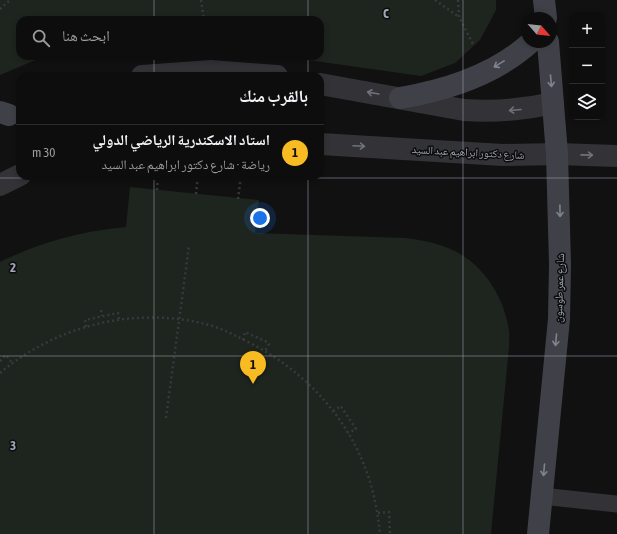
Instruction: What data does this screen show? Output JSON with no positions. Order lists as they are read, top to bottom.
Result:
{
  "streets": {
    "main road": ["شارع عمر طوسون"],
    "street": ["شارع دكتور ابراهيم عبد السيد"]
  },
  "crossings": [
    ["شارع دكتور ابراهيم عبد السيد", "شارع عمر طوسون"]
  ],
  "one_way": ["شارع عمر طوسون"],
  "north": "bottom right",
  "page": {
    "map_buttons": ["+", "−"],
    "search": "ابحث هنا",
    "heading": "بالقرب منك",
    "list": [
      {
        "mark": "1",
        "name": "استاد الاسكندرية الرياضي الدولي",
        "note": "رياضة · شارع دكتور ابراهيم عبد السيد",
        "value": "30 m"
      }
    ],
    "pins": "1"
  },
  "grid": {
    "columns": ["C"],
    "rows": ["2", "3"]
  }
}
